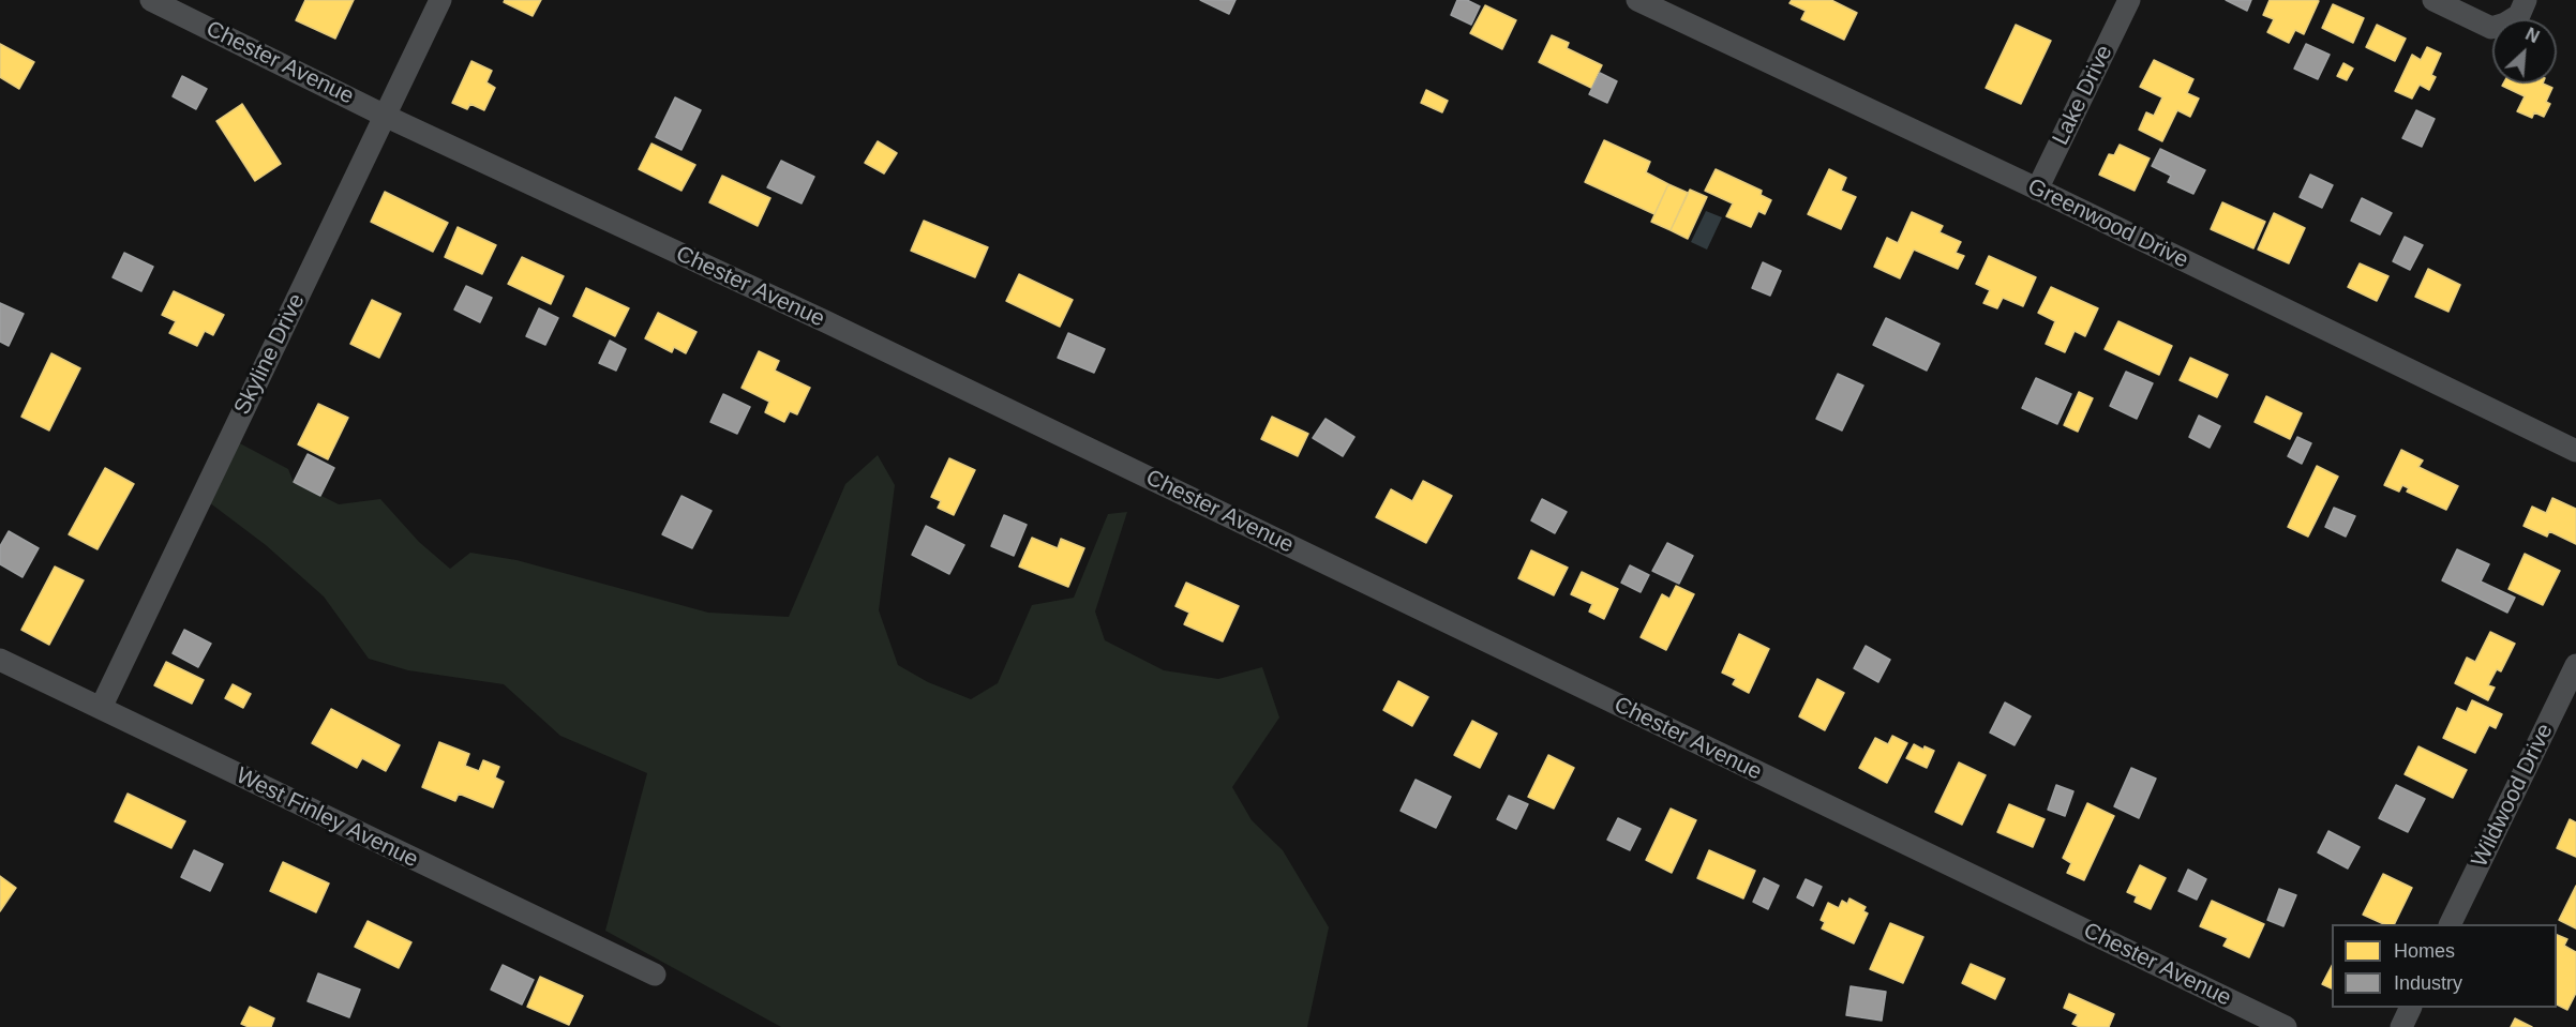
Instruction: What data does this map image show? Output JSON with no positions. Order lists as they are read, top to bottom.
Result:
{
  "streets": {
    "street": [
      "Chester Avenue",
      "Lake Drive",
      "Greenwood Drive",
      "Skyline Drive",
      "Wildwood Drive",
      "West Finley Avenue"
    ]
  },
  "crossings": [
    ["Chester Avenue", "Skyline Drive"],
    ["Lake Drive", "Greenwood Drive"],
    ["Skyline Drive", "West Finley Avenue"]
  ],
  "legend": ["Homes", "Industry"],
  "north": "top right"
}
